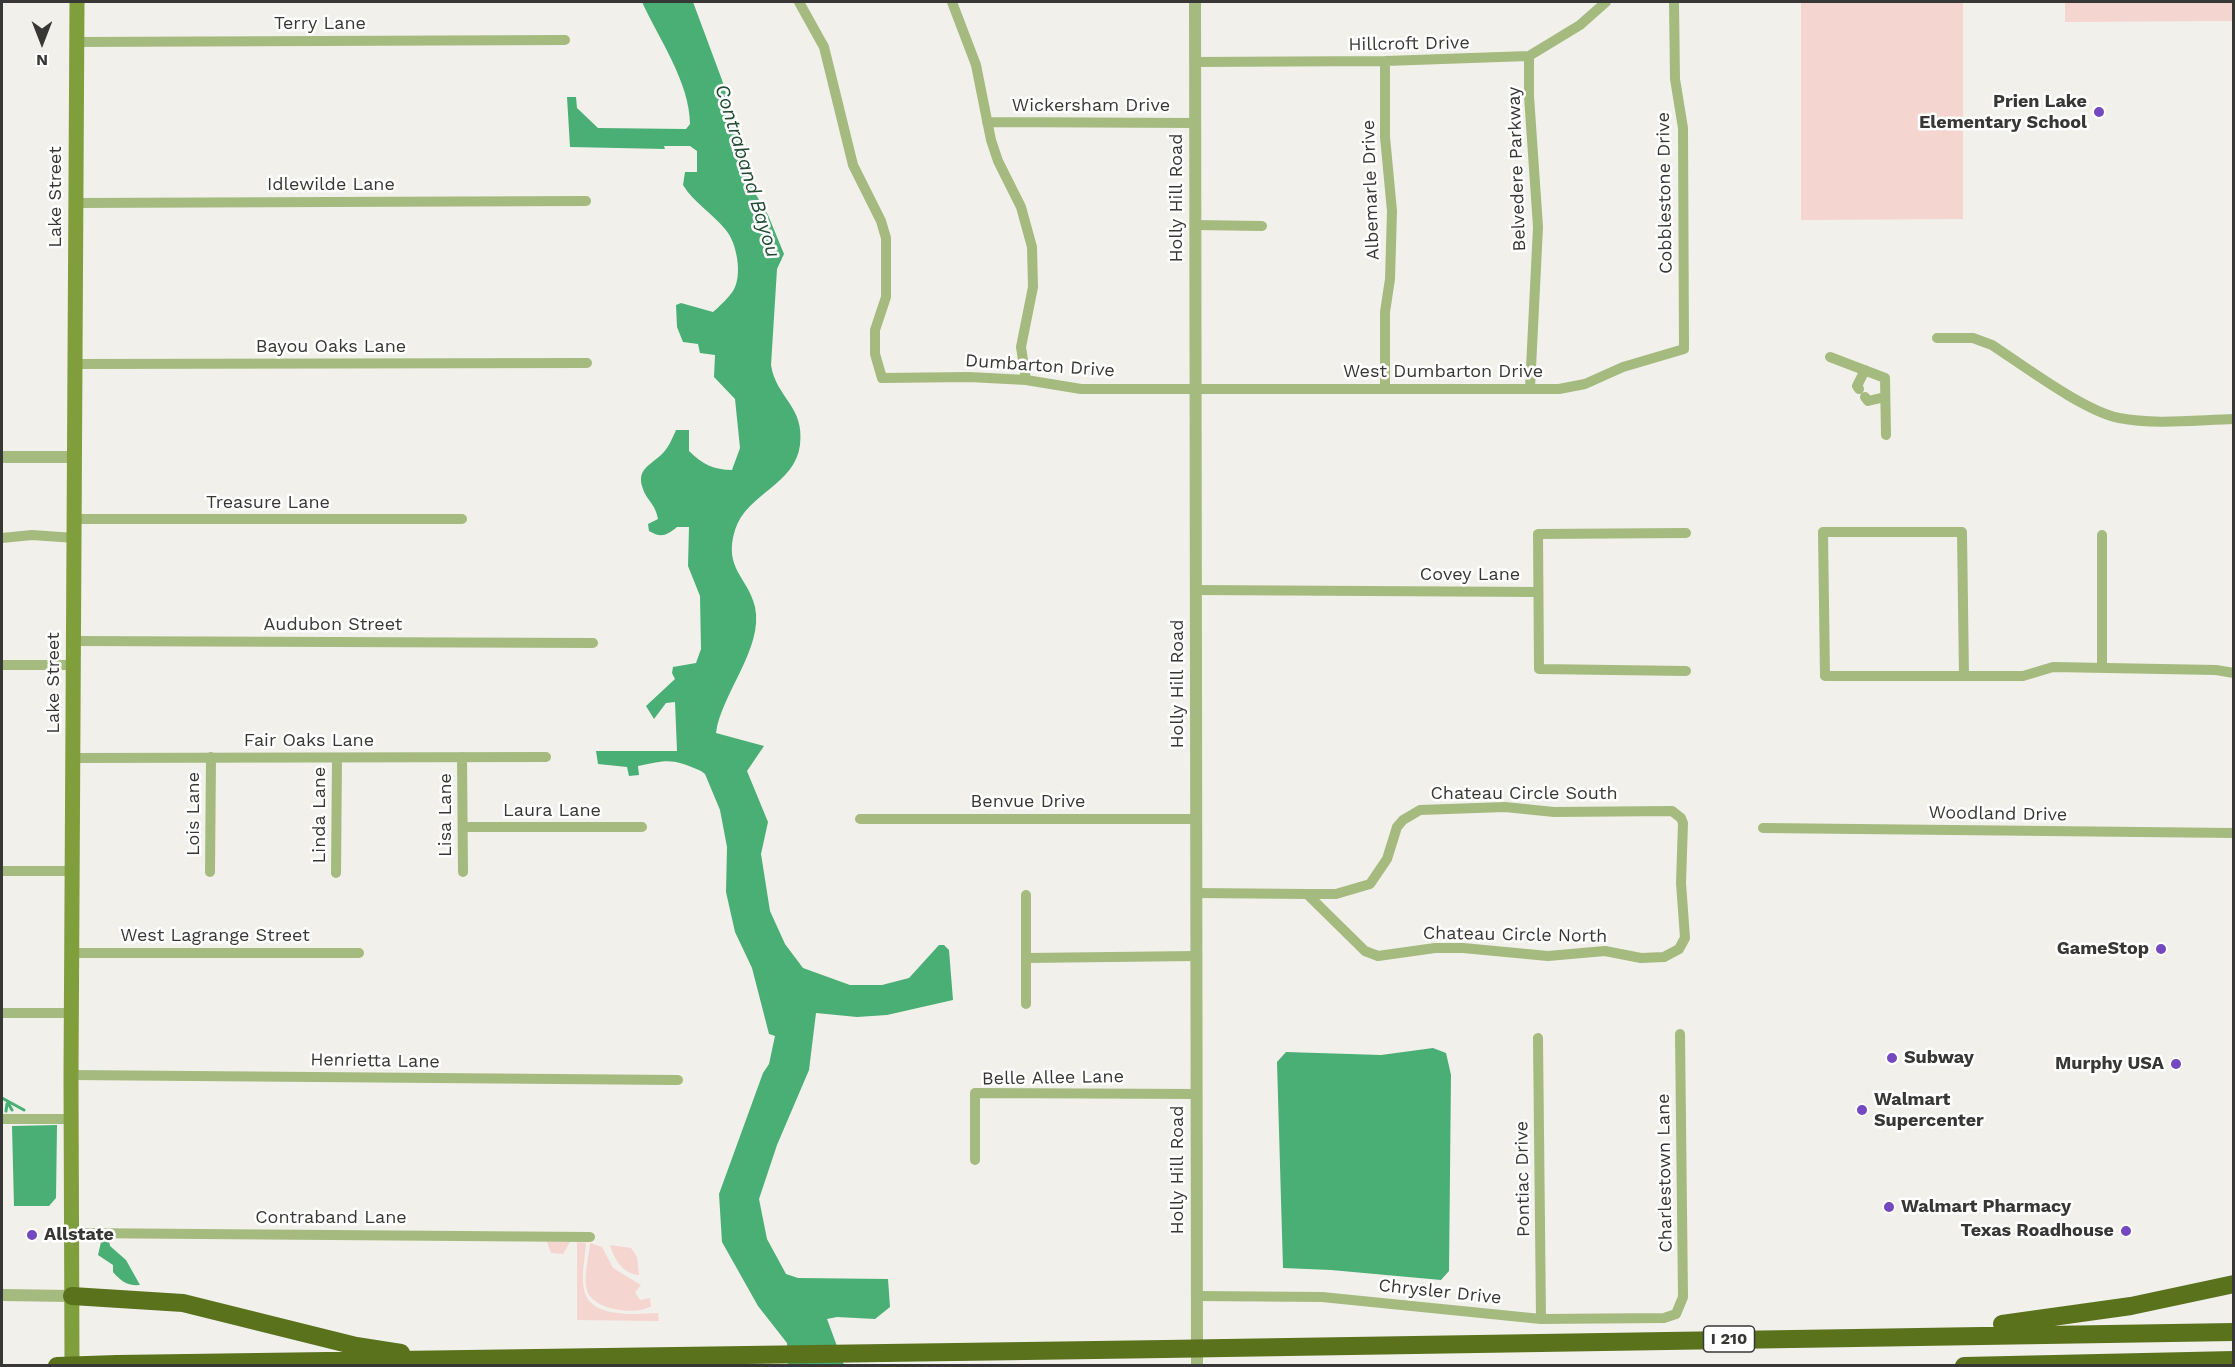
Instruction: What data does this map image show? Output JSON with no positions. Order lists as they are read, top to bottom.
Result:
{
  "streets": {
    "highway": ["I 210"],
    "main road": ["Lake Street"],
    "street": [
      "Terry Lane",
      "Hillcroft Drive",
      "Wickersham Drive",
      "Belvedere Parkway",
      "Idlewilde Lane",
      "Albemarle Drive",
      "Cobblestone Drive",
      "Holly Hill Road",
      "Bayou Oaks Lane",
      "Dumbarton Drive",
      "West Dumbarton Drive",
      "Treasure Lane",
      "Covey Lane",
      "Audubon Street",
      "Fair Oaks Lane",
      "Chateau Circle South",
      "Benvue Drive",
      "Laura Lane",
      "Lois Lane",
      "Woodland Drive",
      "Linda Lane",
      "Lisa Lane",
      "Chateau Circle North",
      "West Lagrange Street",
      "Henrietta Lane",
      "Belle Allee Lane",
      "Charlestown Lane",
      "Pontiac Drive",
      "Contraband Lane",
      "Chrysler Drive"
    ]
  },
  "crossings": [
    ["Terry Lane", "Lake Street"],
    ["Hillcroft Drive", "Belvedere Parkway"],
    ["Hillcroft Drive", "Albemarle Drive"],
    ["Hillcroft Drive", "Holly Hill Road"],
    ["Wickersham Drive", "Holly Hill Road"],
    ["Belvedere Parkway", "West Dumbarton Drive"],
    ["Idlewilde Lane", "Lake Street"],
    ["Albemarle Drive", "West Dumbarton Drive"],
    ["Cobblestone Drive", "West Dumbarton Drive"],
    ["Lake Street", "Bayou Oaks Lane"],
    ["Lake Street", "Treasure Lane"],
    ["Lake Street", "Audubon Street"],
    ["Lake Street", "Fair Oaks Lane"],
    ["Lake Street", "West Lagrange Street"],
    ["Lake Street", "Henrietta Lane"],
    ["Lake Street", "Contraband Lane"],
    ["Holly Hill Road", "Dumbarton Drive"],
    ["Holly Hill Road", "West Dumbarton Drive"],
    ["Holly Hill Road", "Covey Lane"],
    ["Holly Hill Road", "Benvue Drive"],
    ["Holly Hill Road", "Belle Allee Lane"],
    ["Holly Hill Road", "Chrysler Drive"],
    ["Dumbarton Drive", "West Dumbarton Drive"],
    ["Fair Oaks Lane", "Lois Lane"],
    ["Fair Oaks Lane", "Linda Lane"],
    ["Fair Oaks Lane", "Lisa Lane"],
    ["Chateau Circle South", "Chateau Circle North"],
    ["Laura Lane", "Lisa Lane"],
    ["Charlestown Lane", "Chrysler Drive"],
    ["Pontiac Drive", "Chrysler Drive"]
  ],
  "water": ["Contraband Bayou"],
  "places": [
    "Prien Lake Elementary School",
    "GameStop",
    "Subway",
    "Murphy USA",
    "Walmart Supercenter",
    "Walmart Pharmacy",
    "Texas Roadhouse",
    "Allstate"
  ],
  "north": "bottom"
}
